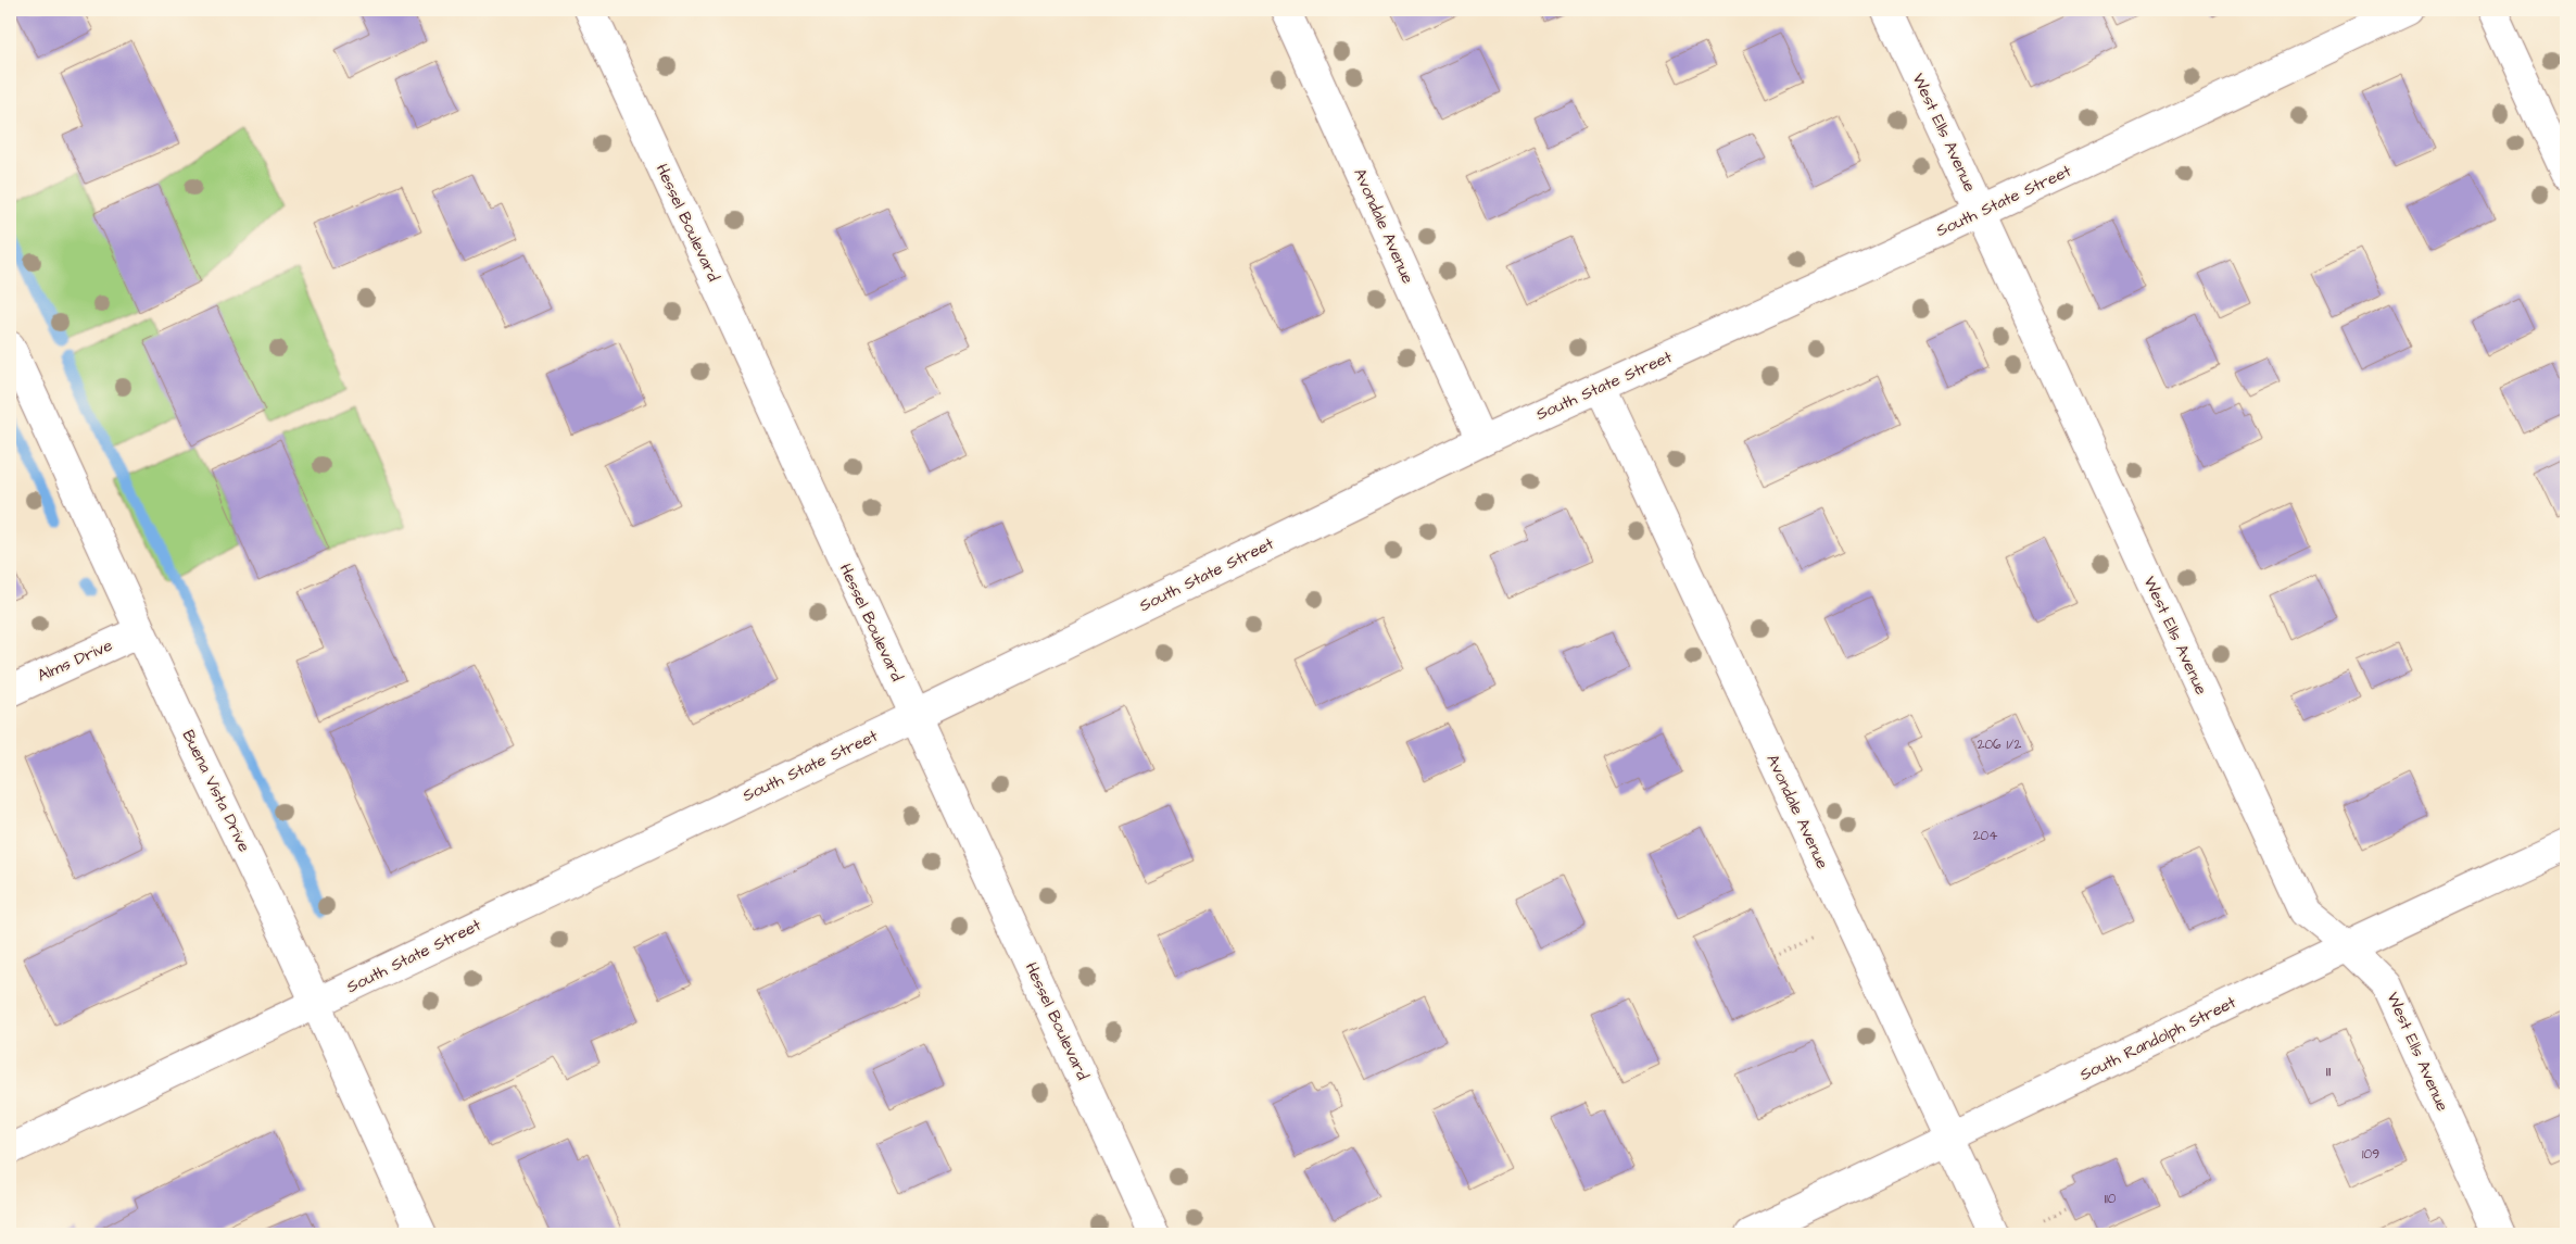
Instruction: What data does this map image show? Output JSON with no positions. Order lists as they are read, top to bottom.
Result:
{
  "streets": {
    "street": [
      "West Ells Avenue",
      "South State Street",
      "Hessel Boulevard",
      "Avondale Avenue",
      "Alms Drive",
      "Buena Vista Drive",
      "South Randolph Street"
    ]
  },
  "crossings": [
    ["West Ells Avenue", "South State Street"],
    ["West Ells Avenue", "South Randolph Street"],
    ["South State Street", "Hessel Boulevard"],
    ["South State Street", "Avondale Avenue"],
    ["South State Street", "Buena Vista Drive"],
    ["Avondale Avenue", "South Randolph Street"],
    ["Alms Drive", "Buena Vista Drive"]
  ],
  "house_numbers": [
    "206 1/2",
    "204",
    "111",
    "109",
    "110"
  ]
}
